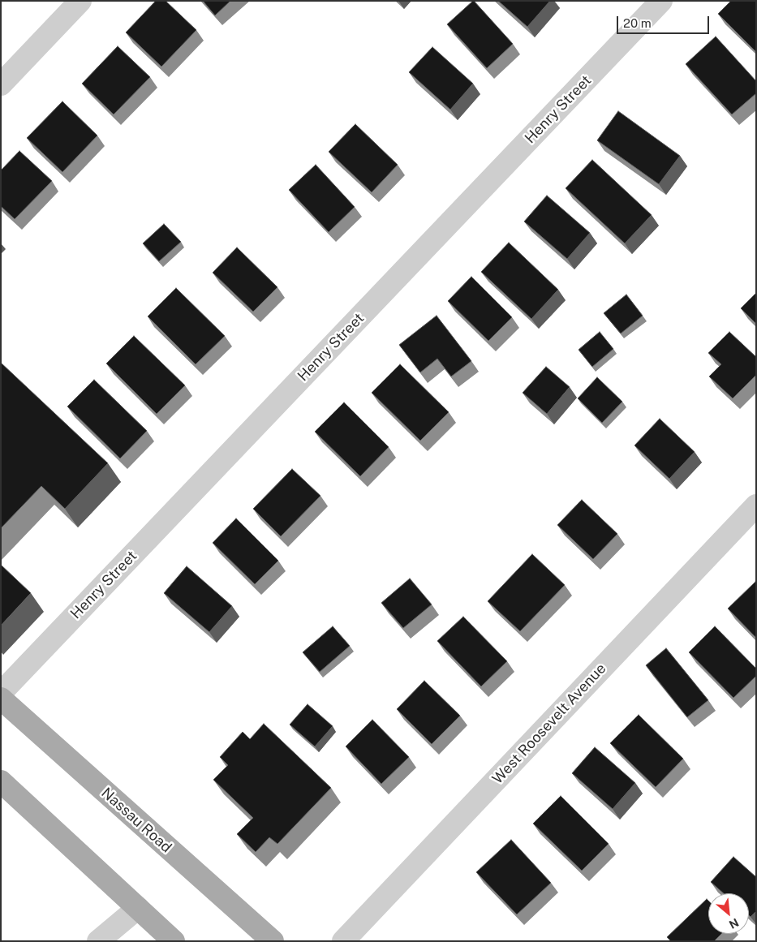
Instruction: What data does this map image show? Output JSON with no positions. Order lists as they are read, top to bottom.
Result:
{
  "streets": {
    "main road": ["Nassau Road"],
    "street": ["Henry Street", "West Roosevelt Avenue"]
  },
  "scale_bar": "20 m",
  "north": "bottom right"
}
